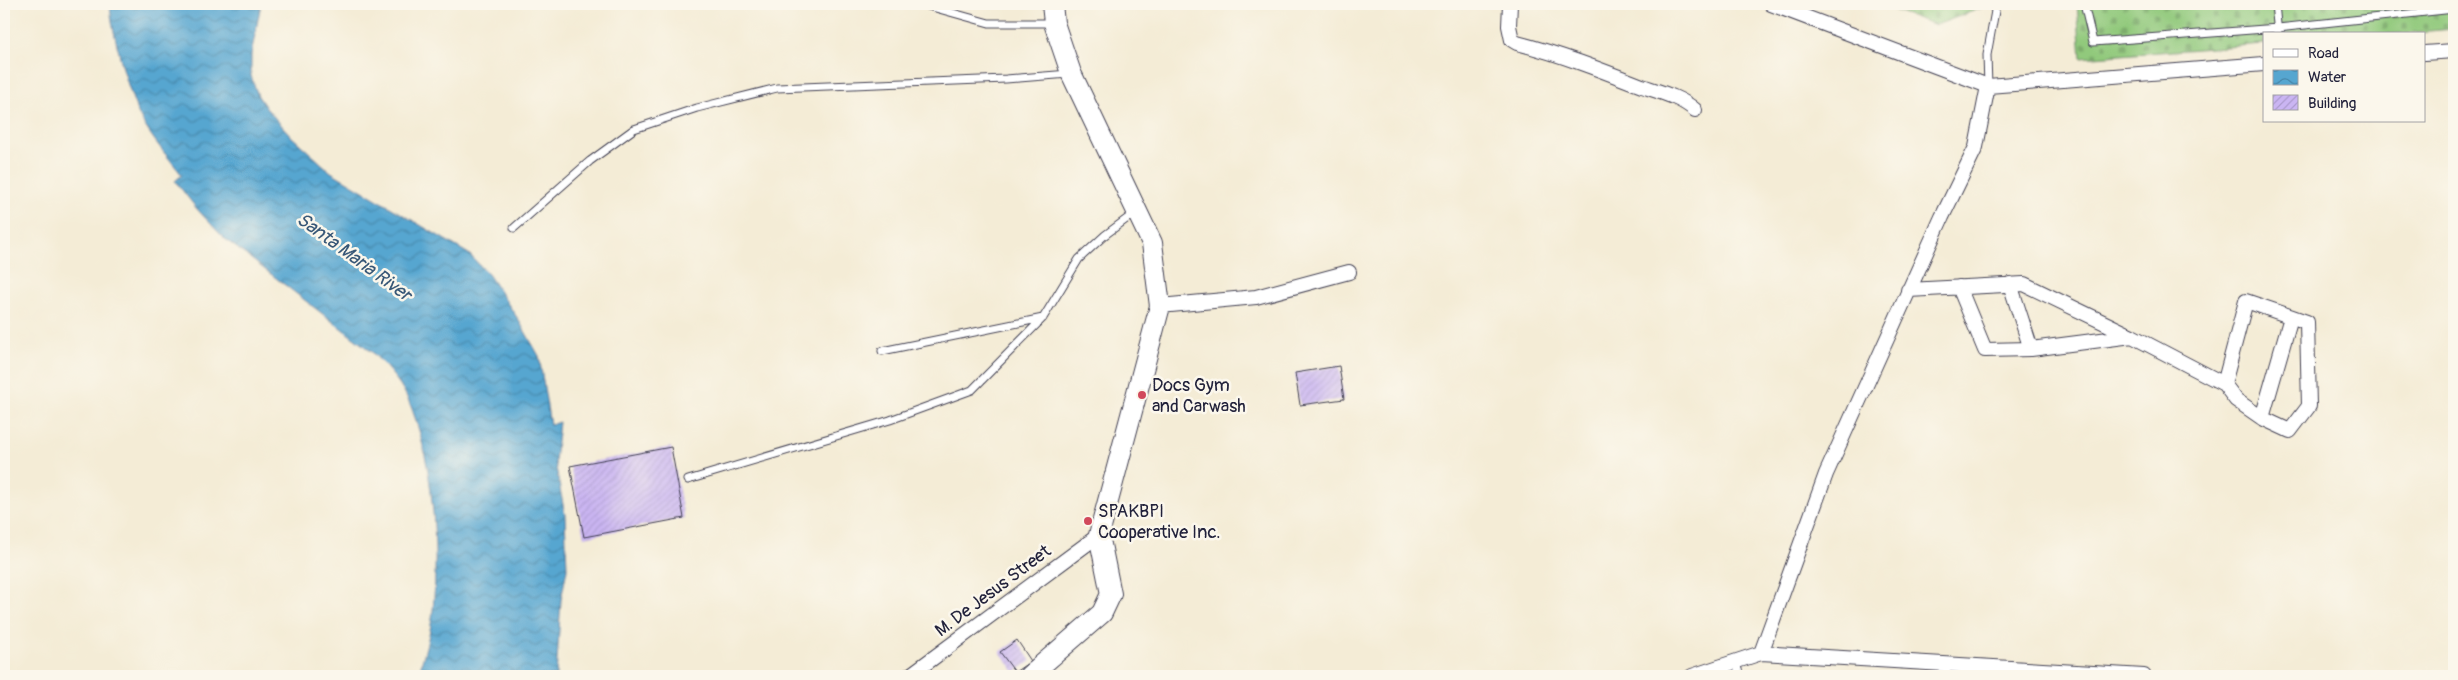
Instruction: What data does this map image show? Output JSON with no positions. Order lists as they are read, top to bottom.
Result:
{
  "streets": {
    "street": ["M. De Jesus Street"]
  },
  "water": ["Santa Maria River"],
  "places": ["Docs Gym and Carwash", "SPAKBPI Cooperative Inc."],
  "legend": ["Road", "Water", "Building"]
}
